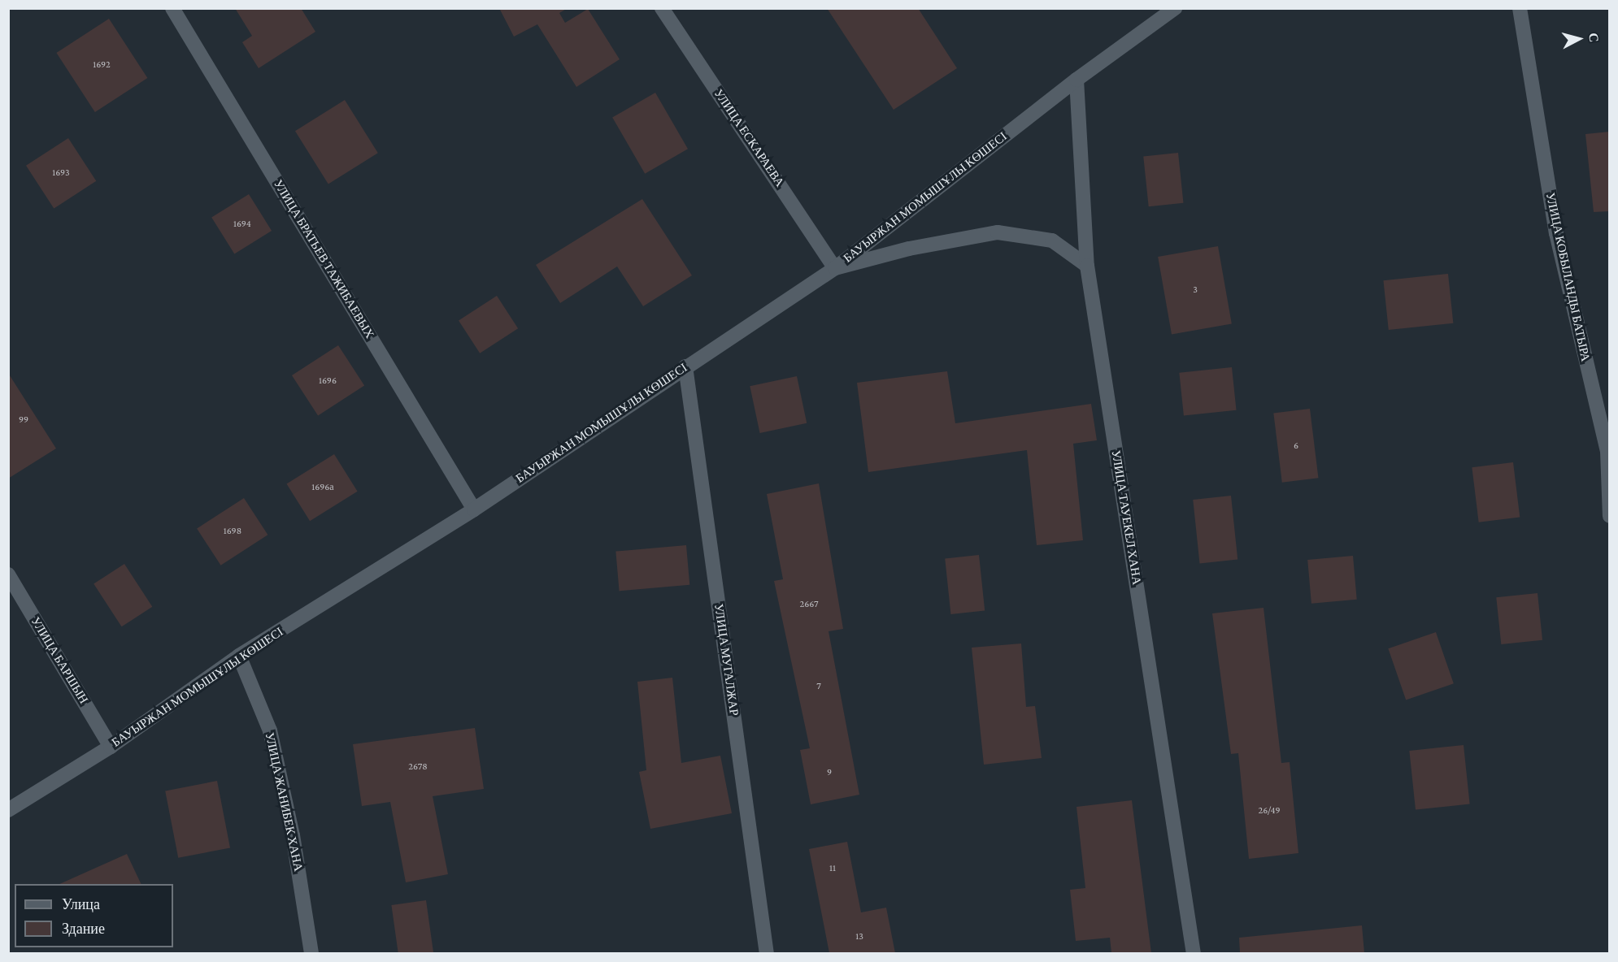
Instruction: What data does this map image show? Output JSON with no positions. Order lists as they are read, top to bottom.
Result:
{
  "streets": {
    "street": [
      "УЛИЦА ЕСКАРАЕВА",
      "БАУЫРЖАН МОМЫШҰЛЫ КӨШЕСІ",
      "УЛИЦА БРАТЬЕВ ТАЖИБАЕВЫХ",
      "УЛИЦА КОБЫЛАНДЫ БАТЫРА",
      "УЛИЦА ТАУЕКЕЛ ХАНА",
      "УЛИЦА МУГАЛЖАР",
      "УЛИЦА БАРШЫН",
      "УЛИЦА ЖАНИБЕК ХАНА"
    ]
  },
  "crossings": [
    ["УЛИЦА ЕСКАРАЕВА", "БАУЫРЖАН МОМЫШҰЛЫ КӨШЕСІ"],
    ["БАУЫРЖАН МОМЫШҰЛЫ КӨШЕСІ", "УЛИЦА БРАТЬЕВ ТАЖИБАЕВЫХ"],
    ["БАУЫРЖАН МОМЫШҰЛЫ КӨШЕСІ", "УЛИЦА ТАУЕКЕЛ ХАНА"],
    ["БАУЫРЖАН МОМЫШҰЛЫ КӨШЕСІ", "УЛИЦА МУГАЛЖАР"],
    ["БАУЫРЖАН МОМЫШҰЛЫ КӨШЕСІ", "УЛИЦА БАРШЫН"],
    ["БАУЫРЖАН МОМЫШҰЛЫ КӨШЕСІ", "УЛИЦА ЖАНИБЕК ХАНА"]
  ],
  "house_numbers": [
    "1692",
    "1693",
    "1694",
    "3",
    "1696",
    "99",
    "6",
    "1696а",
    "1698",
    "2667",
    "7",
    "2678",
    "9",
    "26/49",
    "11",
    "13"
  ],
  "legend": ["Улица", "Здание"],
  "north": "right"
}
